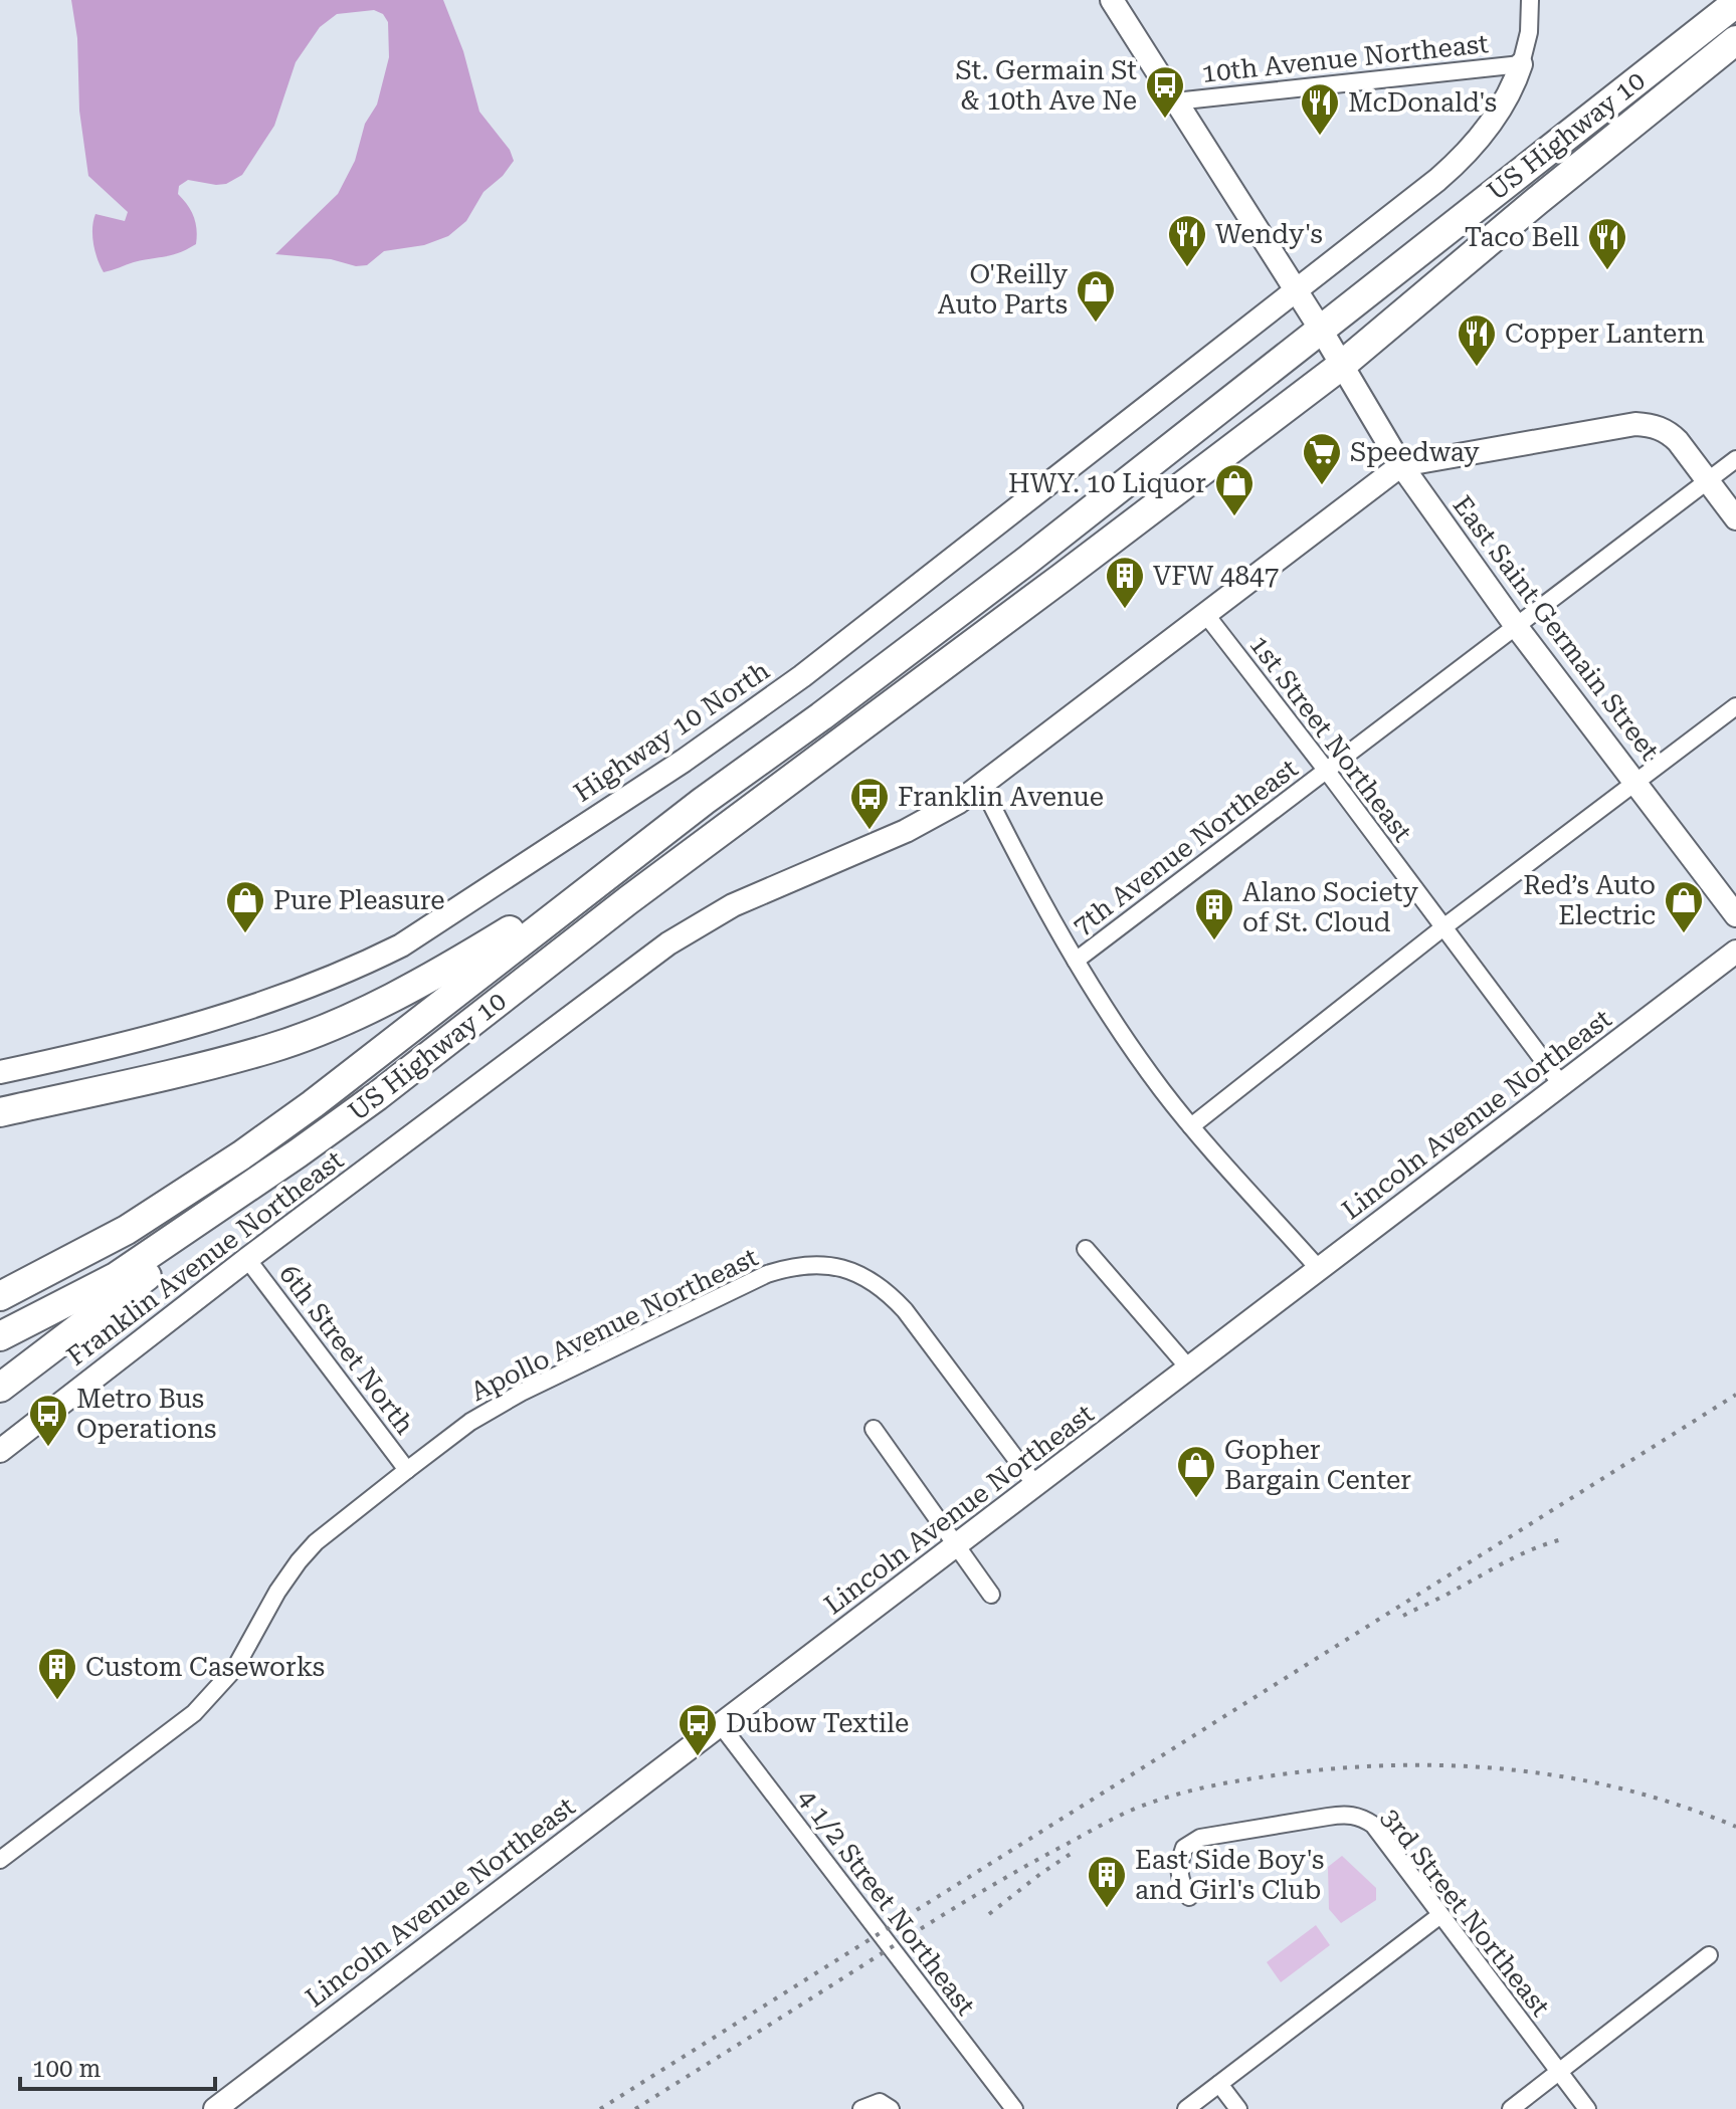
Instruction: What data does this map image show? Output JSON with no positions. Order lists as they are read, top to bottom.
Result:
{
  "streets": {
    "highway": ["US Highway 10"],
    "street": [
      "10th Avenue Northeast",
      "East Saint Germain Street",
      "Highway 10 North",
      "1st Street Northeast",
      "7th Avenue Northeast",
      "Lincoln Avenue Northeast",
      "Franklin Avenue Northeast",
      "Apollo Avenue Northeast",
      "6th Street North",
      "4 1/2 Street Northeast",
      "3rd Street Northeast"
    ]
  },
  "crossings": [
    ["10th Avenue Northeast", "East Saint Germain Street"],
    ["10th Avenue Northeast", "Highway 10 North"],
    ["US Highway 10", "East Saint Germain Street"],
    ["East Saint Germain Street", "Highway 10 North"],
    ["East Saint Germain Street", "7th Avenue Northeast"],
    ["East Saint Germain Street", "Franklin Avenue Northeast"],
    ["1st Street Northeast", "7th Avenue Northeast"],
    ["1st Street Northeast", "Lincoln Avenue Northeast"],
    ["1st Street Northeast", "Franklin Avenue Northeast"],
    ["Lincoln Avenue Northeast", "Apollo Avenue Northeast"],
    ["Lincoln Avenue Northeast", "4 1/2 Street Northeast"],
    ["Franklin Avenue Northeast", "6th Street North"],
    ["Apollo Avenue Northeast", "6th Street North"]
  ],
  "places": {
    "bus stop": [
      "St. Germain St & 10th Ave Ne",
      "Franklin Avenue",
      "Metro Bus Operations",
      "Dubow Textile"
    ],
    "restaurant": [
      "McDonald's",
      "Wendy's",
      "Taco Bell",
      "Copper Lantern"
    ],
    "shop": [
      "O'Reilly Auto Parts",
      "HWY. 10 Liquor",
      "Pure Pleasure",
      "Red’s Auto Electric",
      "Gopher Bargain Center"
    ],
    "supermarket": ["Speedway"],
    "building": [
      "VFW 4847",
      "Alano Society of St. Cloud",
      "Custom Caseworks",
      "East Side Boy's and Girl's Club"
    ]
  },
  "scale_bar": "100 m"
}
